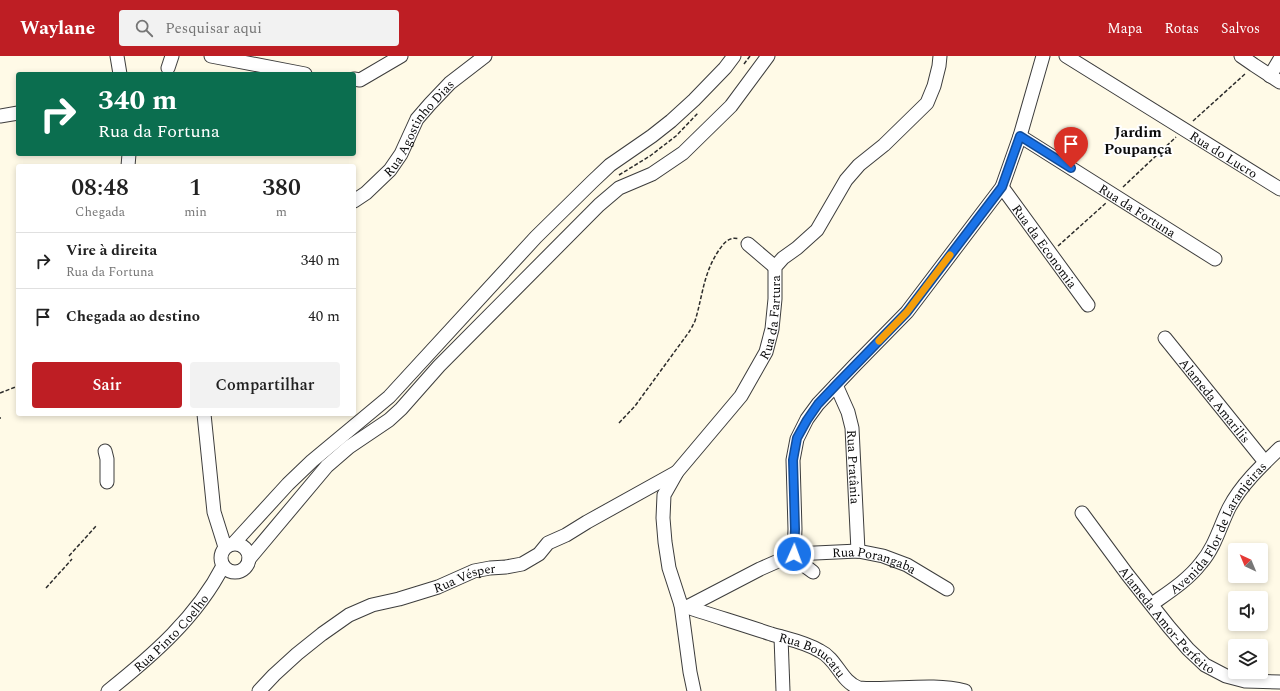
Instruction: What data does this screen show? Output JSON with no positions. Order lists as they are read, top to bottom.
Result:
{
  "streets": {
    "street": [
      "Rua Agostinho Dias",
      "Rua do Lucro",
      "Rua da Fortuna",
      "Rua da Economia",
      "Rua da Fartura",
      "Alameda Amarilis",
      "Rua Pratânia",
      "Avenida Flor de Laranjeiras",
      "Rua Porangaba",
      "Rua Vésper",
      "Alameda Amor-Perfeito",
      "Rua Pinto Coelho",
      "Rua Botucatu"
    ]
  },
  "crossings": [
    ["Rua da Fartura", "Rua Porangaba"],
    ["Rua da Fartura", "Rua Vésper"],
    ["Rua da Fartura", "Rua Botucatu"],
    ["Alameda Amarilis", "Avenida Flor de Laranjeiras"],
    ["Rua Pratânia", "Rua Porangaba"],
    ["Avenida Flor de Laranjeiras", "Alameda Amor-Perfeito"],
    ["Rua Porangaba", "Rua Botucatu"]
  ],
  "districts": ["Jardim Poupança"],
  "north": "top left",
  "page": {
    "header": "Waylane",
    "search": "Pesquisar aqui",
    "nav": ["Mapa", "Rotas", "Salvos"],
    "turn": ["340 m", "Rua da Fortuna"],
    "eta": [
      "08:48",
      "Chegada",
      "1",
      "min",
      "380",
      "m"
    ],
    "list": [
      {
        "name": "Vire à direita",
        "note": "Rua da Fortuna",
        "value": "340 m"
      },
      {
        "name": "Chegada ao destino",
        "value": "40 m"
      }
    ],
    "buttons": ["Sair", "Compartilhar"]
  }
}
